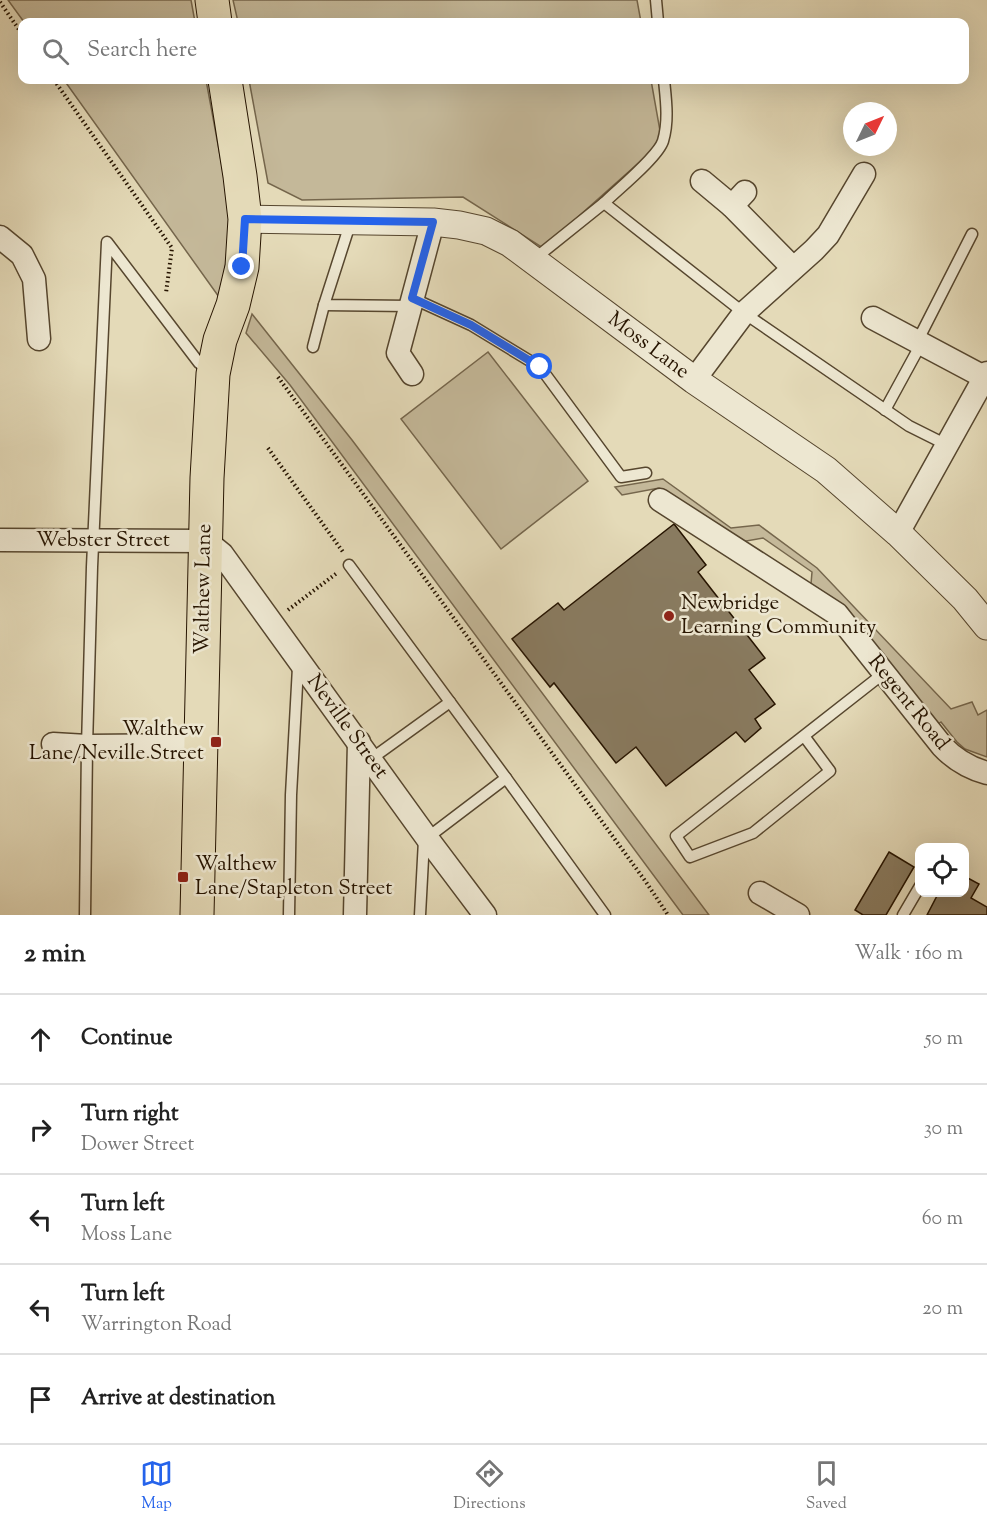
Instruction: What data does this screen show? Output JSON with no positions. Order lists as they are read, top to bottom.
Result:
{
  "streets": {
    "main road": ["Walthew Lane"],
    "street": [
      "Moss Lane",
      "Webster Street",
      "Regent Road",
      "Neville Street"
    ]
  },
  "crossings": [
    ["Moss Lane", "Walthew Lane"],
    ["Webster Street", "Walthew Lane"],
    ["Webster Street", "Neville Street"],
    ["Walthew Lane", "Neville Street"]
  ],
  "places": {
    "other": ["Newbridge Learning Community"],
    "transit": ["Walthew Lane/Neville Street", "Walthew Lane/Stapleton Street"]
  },
  "north": "top right",
  "page": {
    "search": "Search here",
    "heading": ["2 min", "Walk · 160 m"],
    "list": [
      ["Continue", "50 m"],
      ["Turn right", "Dower Street", "30 m"],
      ["Turn left", "Moss Lane", "60 m"],
      ["Turn left", "Warrington Road", "20 m"],
      "Arrive at destination"
    ],
    "nav": ["Map", "Directions", "Saved"]
  }
}
